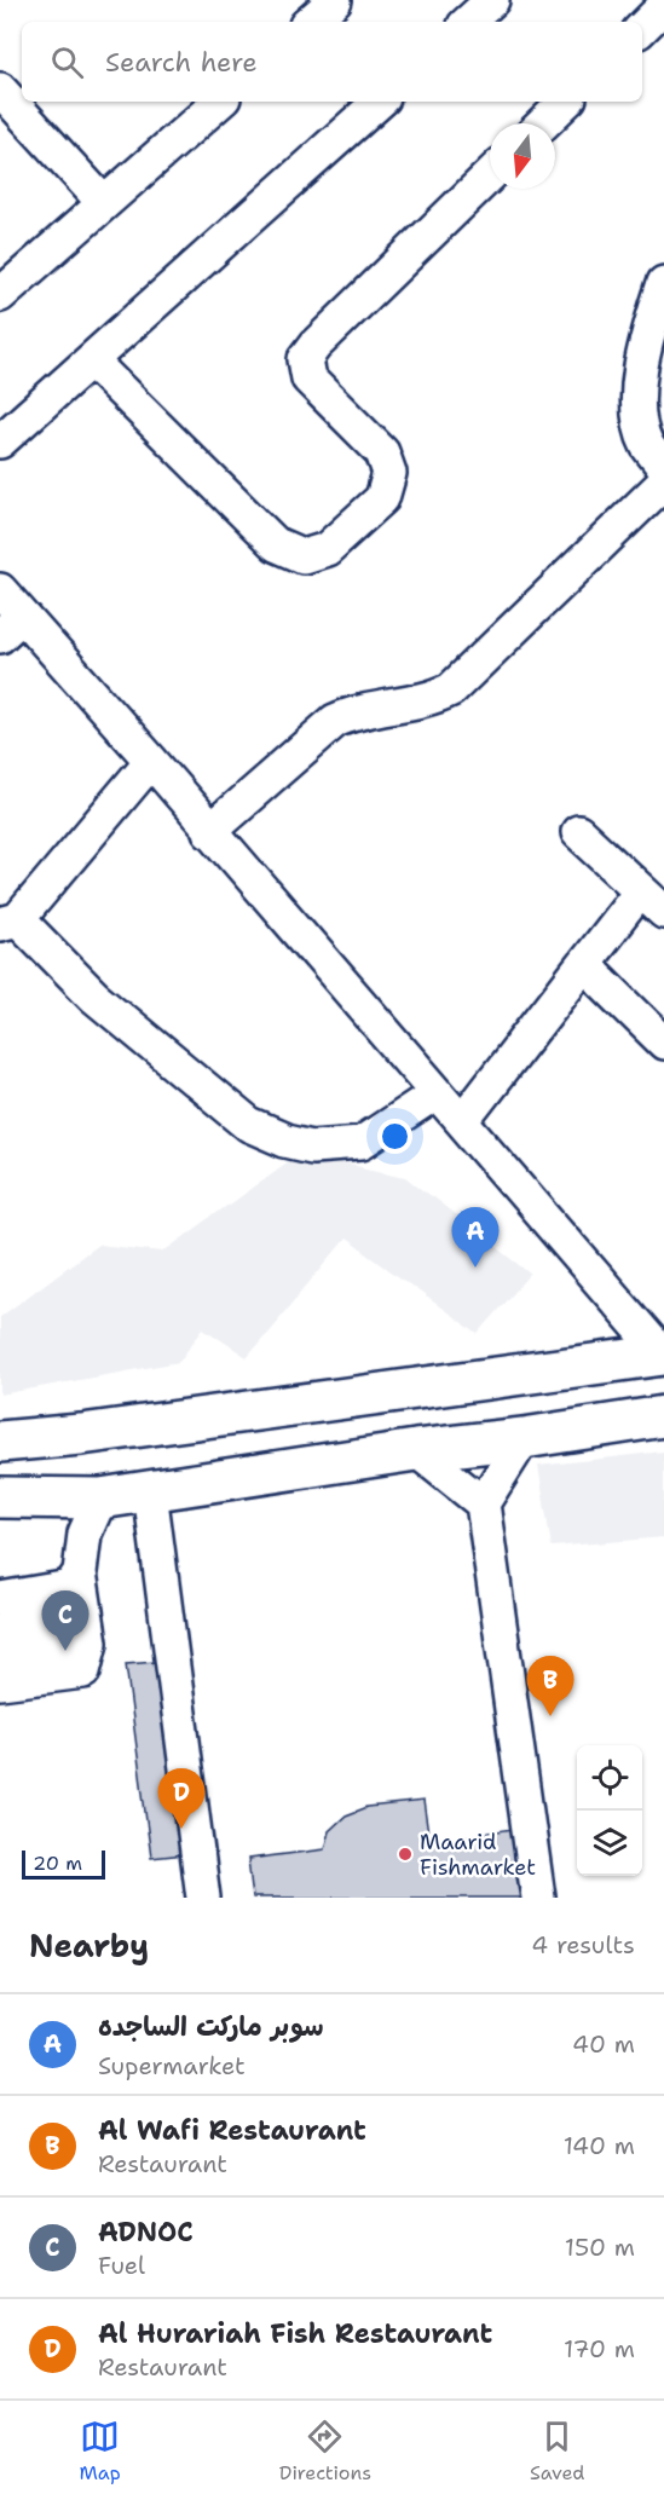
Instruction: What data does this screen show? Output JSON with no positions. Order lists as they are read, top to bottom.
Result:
{
  "places": ["Maarid Fishmarket"],
  "scale_bar": "20 m",
  "north": "bottom",
  "page": {
    "search": "Search here",
    "pins": [
      "A",
      "C",
      "B",
      "D"
    ],
    "scale": "20 m",
    "heading": ["Nearby", "4 results"],
    "list": [
      {
        "mark": "A",
        "name": "سوبر ماركت الساجده",
        "note": "Supermarket",
        "value": "40 m"
      },
      {
        "mark": "B",
        "name": "Al Wafi Restaurant",
        "note": "Restaurant",
        "value": "140 m"
      },
      {
        "mark": "C",
        "name": "ADNOC",
        "note": "Fuel",
        "value": "150 m"
      },
      {
        "mark": "D",
        "name": "Al Hurariah Fish Restaurant",
        "note": "Restaurant",
        "value": "170 m"
      }
    ],
    "nav": ["Map", "Directions", "Saved"]
  }
}
